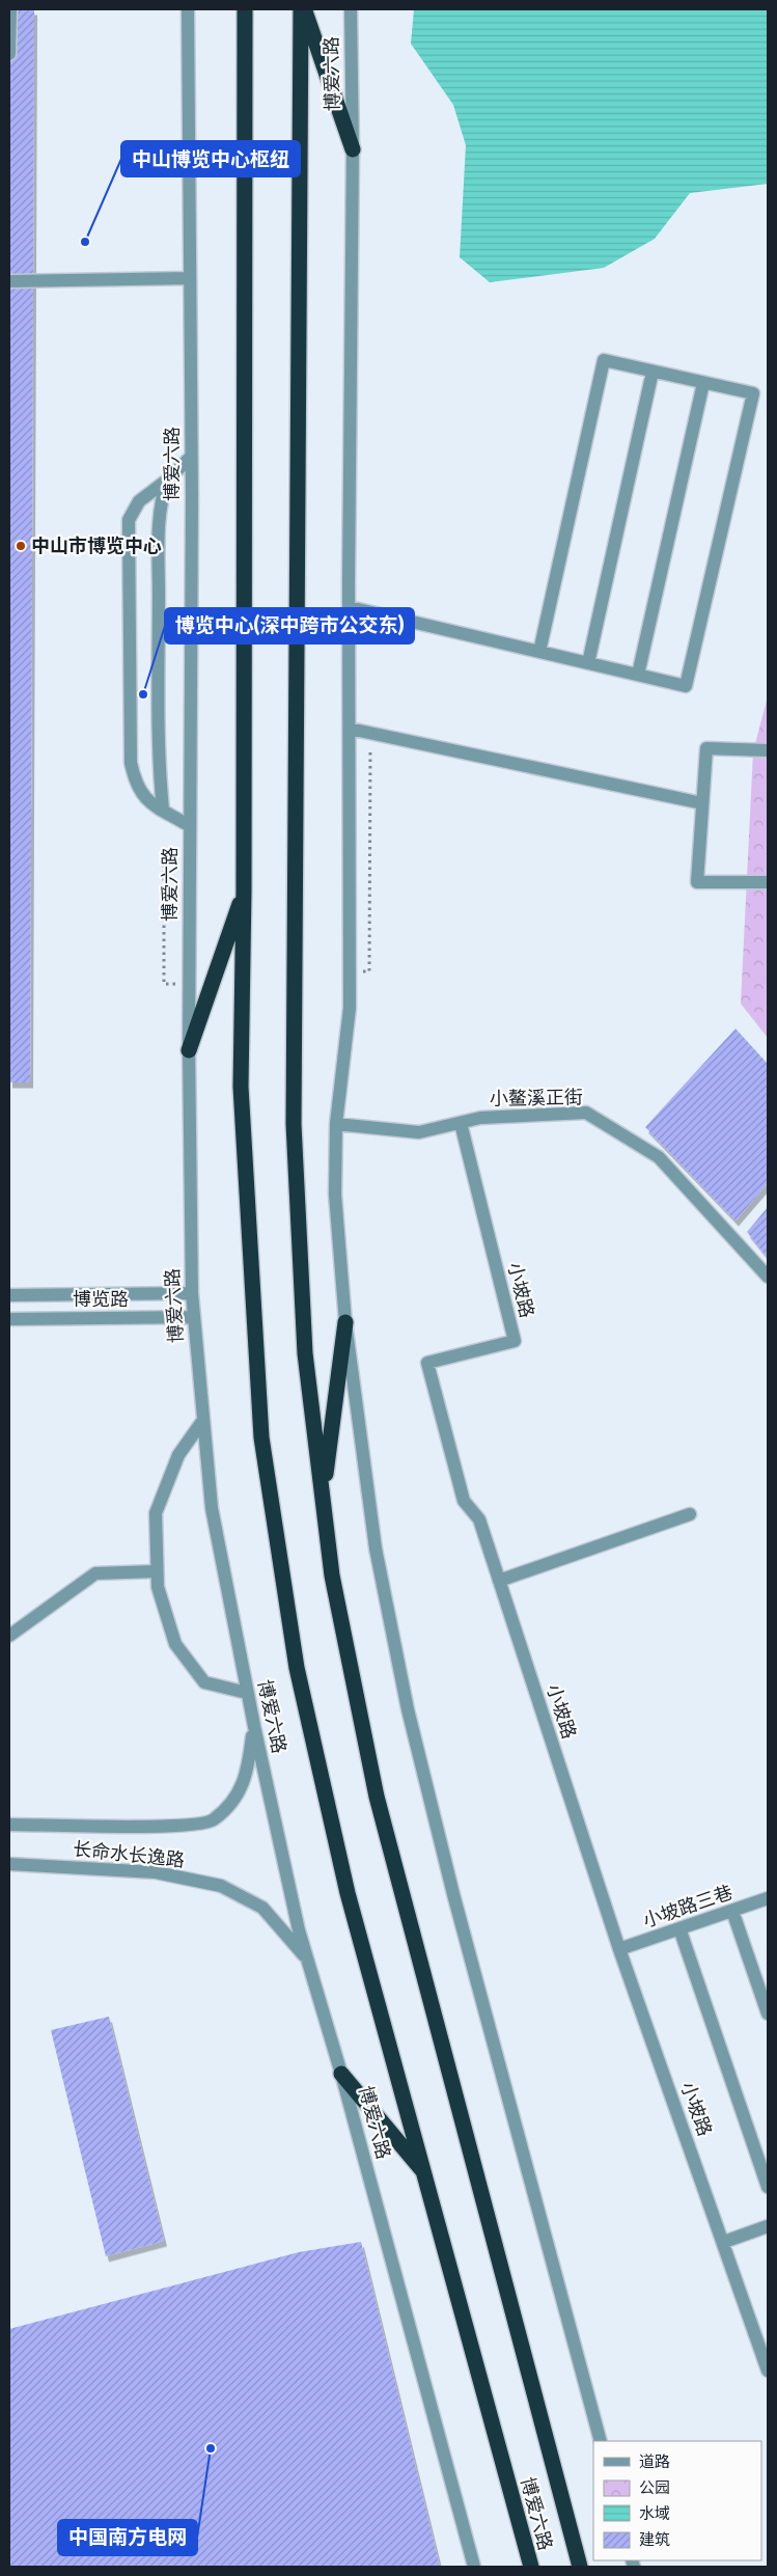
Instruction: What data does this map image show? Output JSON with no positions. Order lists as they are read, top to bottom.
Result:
{
  "streets": {
    "highway": ["博爱六路"],
    "street": [
      "小鳌溪正街",
      "小坡路",
      "博览路",
      "长命水长逸路",
      "小坡路三巷"
    ]
  },
  "crossings": [
    ["博爱六路", "小鳌溪正街"],
    ["博爱六路", "博览路"],
    ["博爱六路", "长命水长逸路"],
    ["小鳌溪正街", "小坡路"],
    ["小坡路", "小坡路三巷"]
  ],
  "places": [
    "中山博览中心枢纽",
    "中山市博览中心",
    "博览中心(深中跨市公交东)",
    "中国南方电网"
  ],
  "legend": [
    "道路",
    "公园",
    "水域",
    "建筑"
  ]
}
